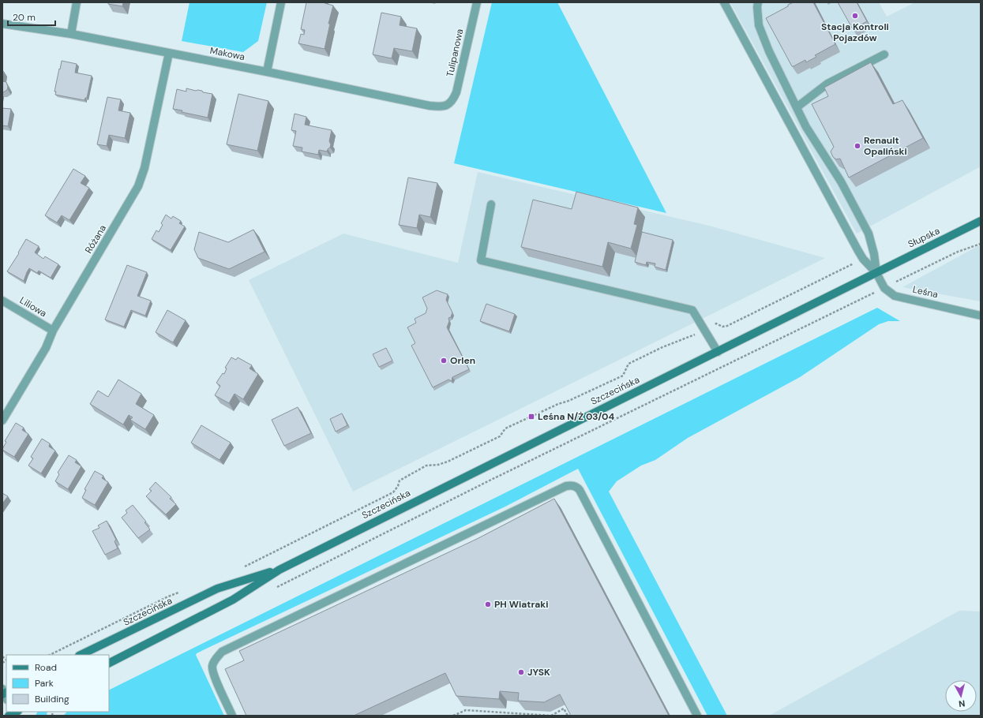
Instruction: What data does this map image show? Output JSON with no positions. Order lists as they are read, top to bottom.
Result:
{
  "streets": {
    "main road": ["Słupska", "Szczecińska"],
    "street": [
      "Tulipanowa",
      "Makowa",
      "Różana",
      "Leśna",
      "Liliowa"
    ]
  },
  "crossings": [
    ["Tulipanowa", "Makowa"],
    ["Makowa", "Różana"],
    ["Słupska", "Leśna"],
    ["Słupska", "Szczecińska"],
    ["Różana", "Liliowa"],
    ["Leśna", "Szczecińska"]
  ],
  "places": {
    "other": [
      "Stacja Kontroli Pojazdów",
      "Renault Opaliński",
      "Orlen",
      "PH Wiatraki",
      "JYSK"
    ],
    "transit": ["Leśna N/Ż 03/04"]
  },
  "legend": ["Road", "Park", "Building"],
  "scale_bar": "20 m",
  "north": "bottom"
}
